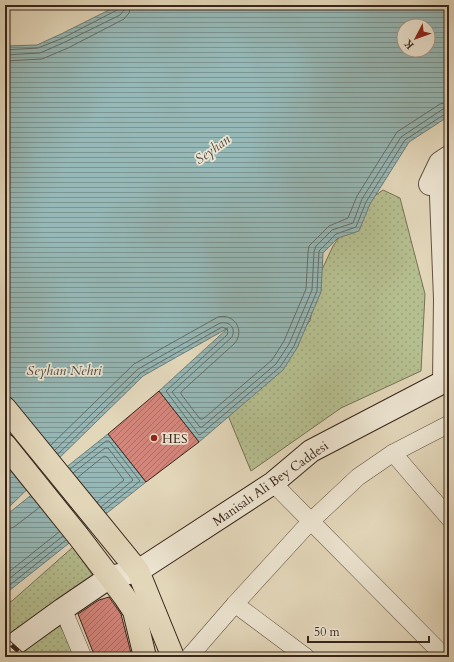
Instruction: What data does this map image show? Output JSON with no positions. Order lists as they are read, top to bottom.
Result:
{
  "streets": {
    "main road": ["Manisalı Ali Bey Caddesi"]
  },
  "water": ["Seyhan", "Seyhan Nehri"],
  "places": ["HES"],
  "scale_bar": "50 m",
  "north": "bottom left"
}
